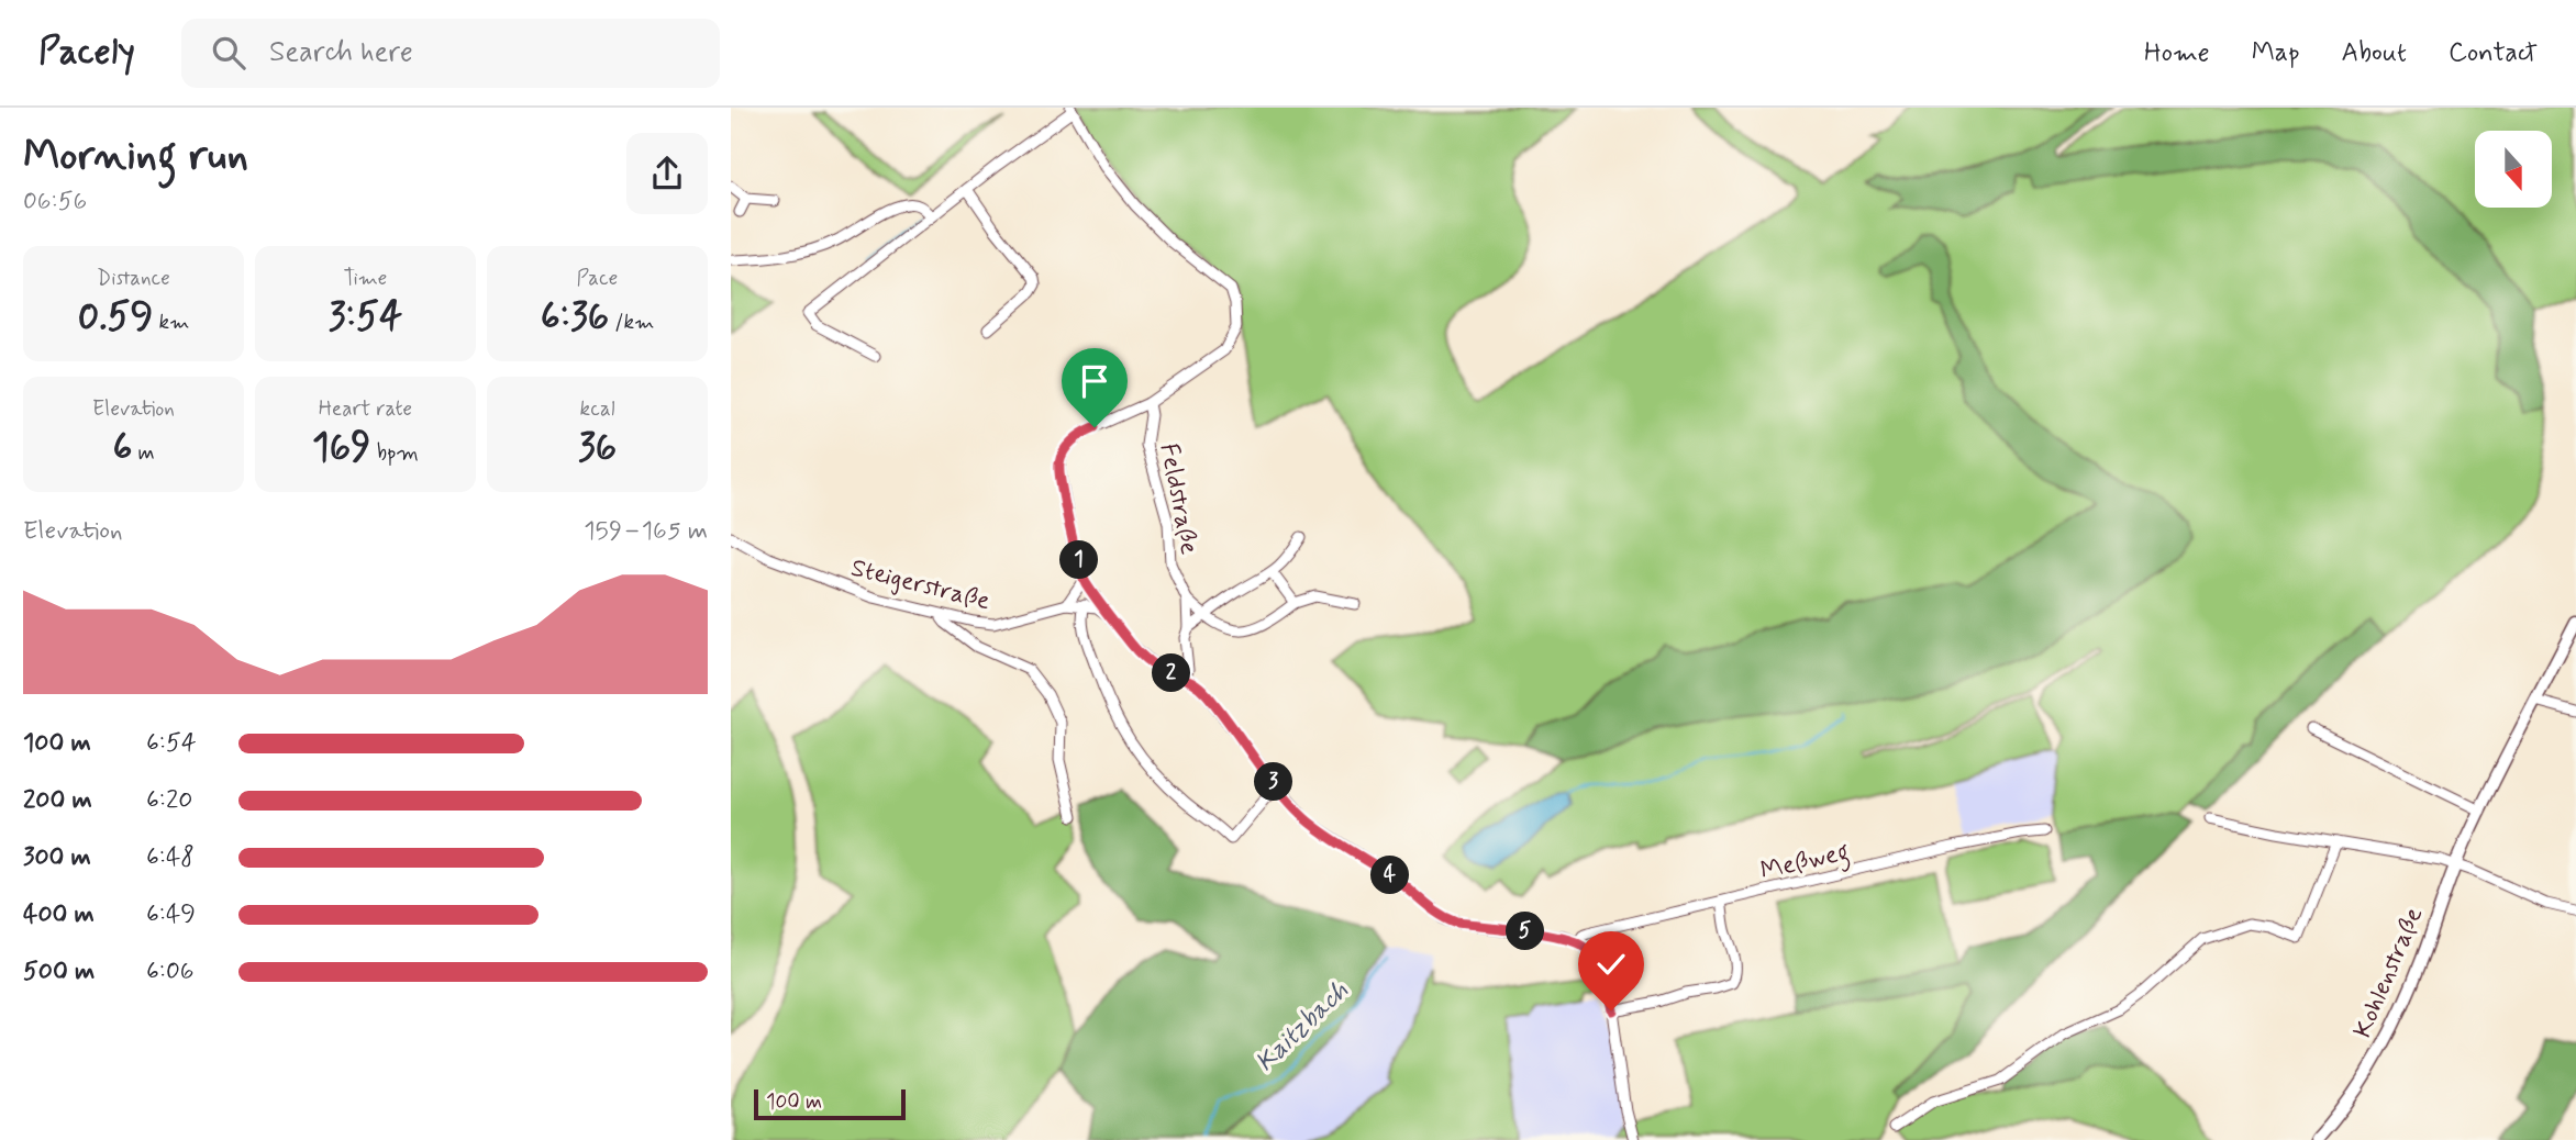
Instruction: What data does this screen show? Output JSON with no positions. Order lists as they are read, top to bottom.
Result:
{
  "streets": {
    "street": [
      "Feldstraße",
      "Steigerstraße",
      "Meßweg",
      "Kohlenstraße"
    ]
  },
  "crossings": [
    ["Feldstraße", "Steigerstraße"],
    ["Steigerstraße", "Meßweg"]
  ],
  "water": ["Kaitzbach"],
  "scale_bar": "100 m",
  "north": "bottom",
  "page": {
    "header": "Pacely",
    "search": "Search here",
    "nav": [
      "Home",
      "Map",
      "About",
      "Contact"
    ],
    "heading": ["Morning run", "06:56"],
    "stats": [
      ["Distance", "0.59 km"],
      ["Time", "3:54"],
      ["Pace", "6:36 /km"],
      ["Elevation", "6 m"],
      ["Heart rate", "169 bpm"],
      ["kcal", "36"]
    ],
    "chart": ["Elevation", "159–165 m"],
    "pins": [
      "1",
      "2",
      "3",
      "4",
      "5"
    ],
    "list": [
      {
        "name": "100 m",
        "note": "6:54"
      },
      {
        "name": "200 m",
        "note": "6:20"
      },
      {
        "name": "300 m",
        "note": "6:48"
      },
      {
        "name": "400 m",
        "note": "6:49"
      },
      {
        "name": "500 m",
        "note": "6:06"
      }
    ],
    "scale": "100 m"
  }
}
